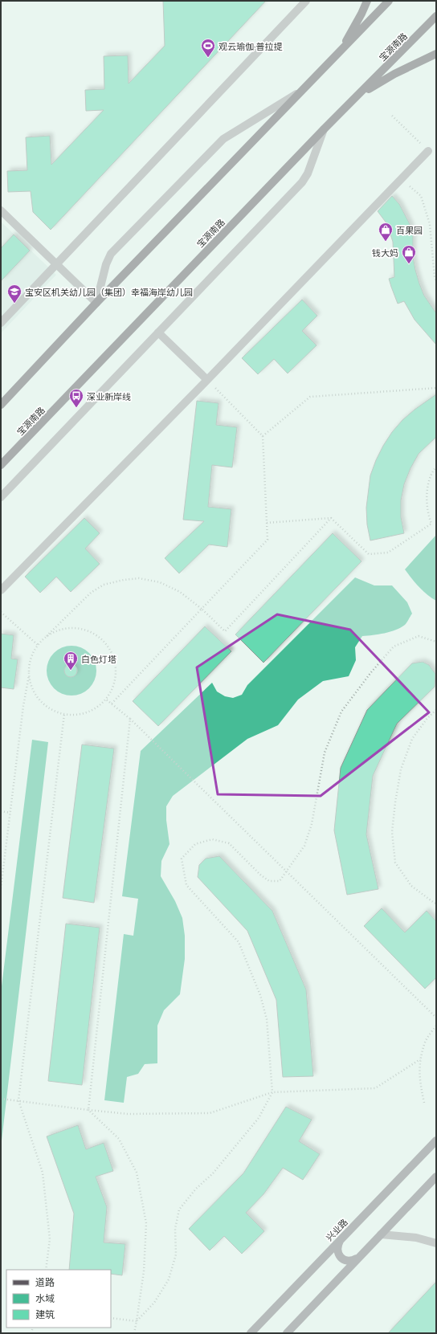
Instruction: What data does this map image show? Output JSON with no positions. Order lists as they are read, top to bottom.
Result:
{
  "streets": {
    "main road": ["宝源南路", "兴业路"]
  },
  "places": {
    "sports": ["观云瑜伽·普拉提"],
    "shop": ["百果园", "钱大妈"],
    "school or university": ["宝安区机关幼儿园（集团）幸福海岸幼儿园"],
    "bus stop": ["深业新岸线"],
    "building": ["白色灯塔"]
  },
  "legend": ["道路", "水域", "建筑"]
}
